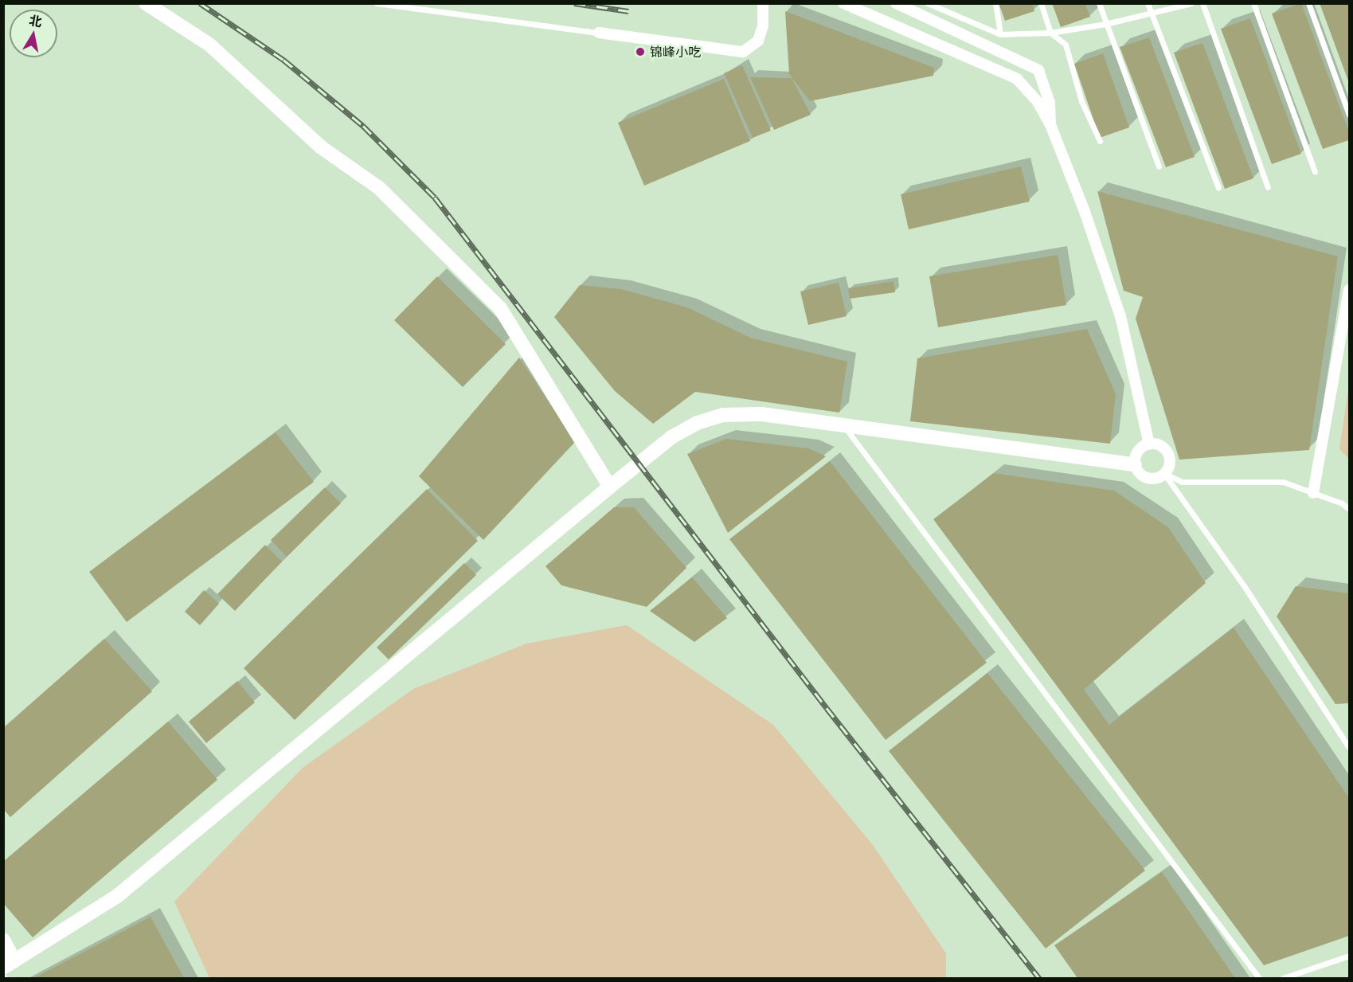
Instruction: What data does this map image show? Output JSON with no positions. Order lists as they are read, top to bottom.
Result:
{
  "places": ["锦峰小吃"],
  "north": "top"
}
